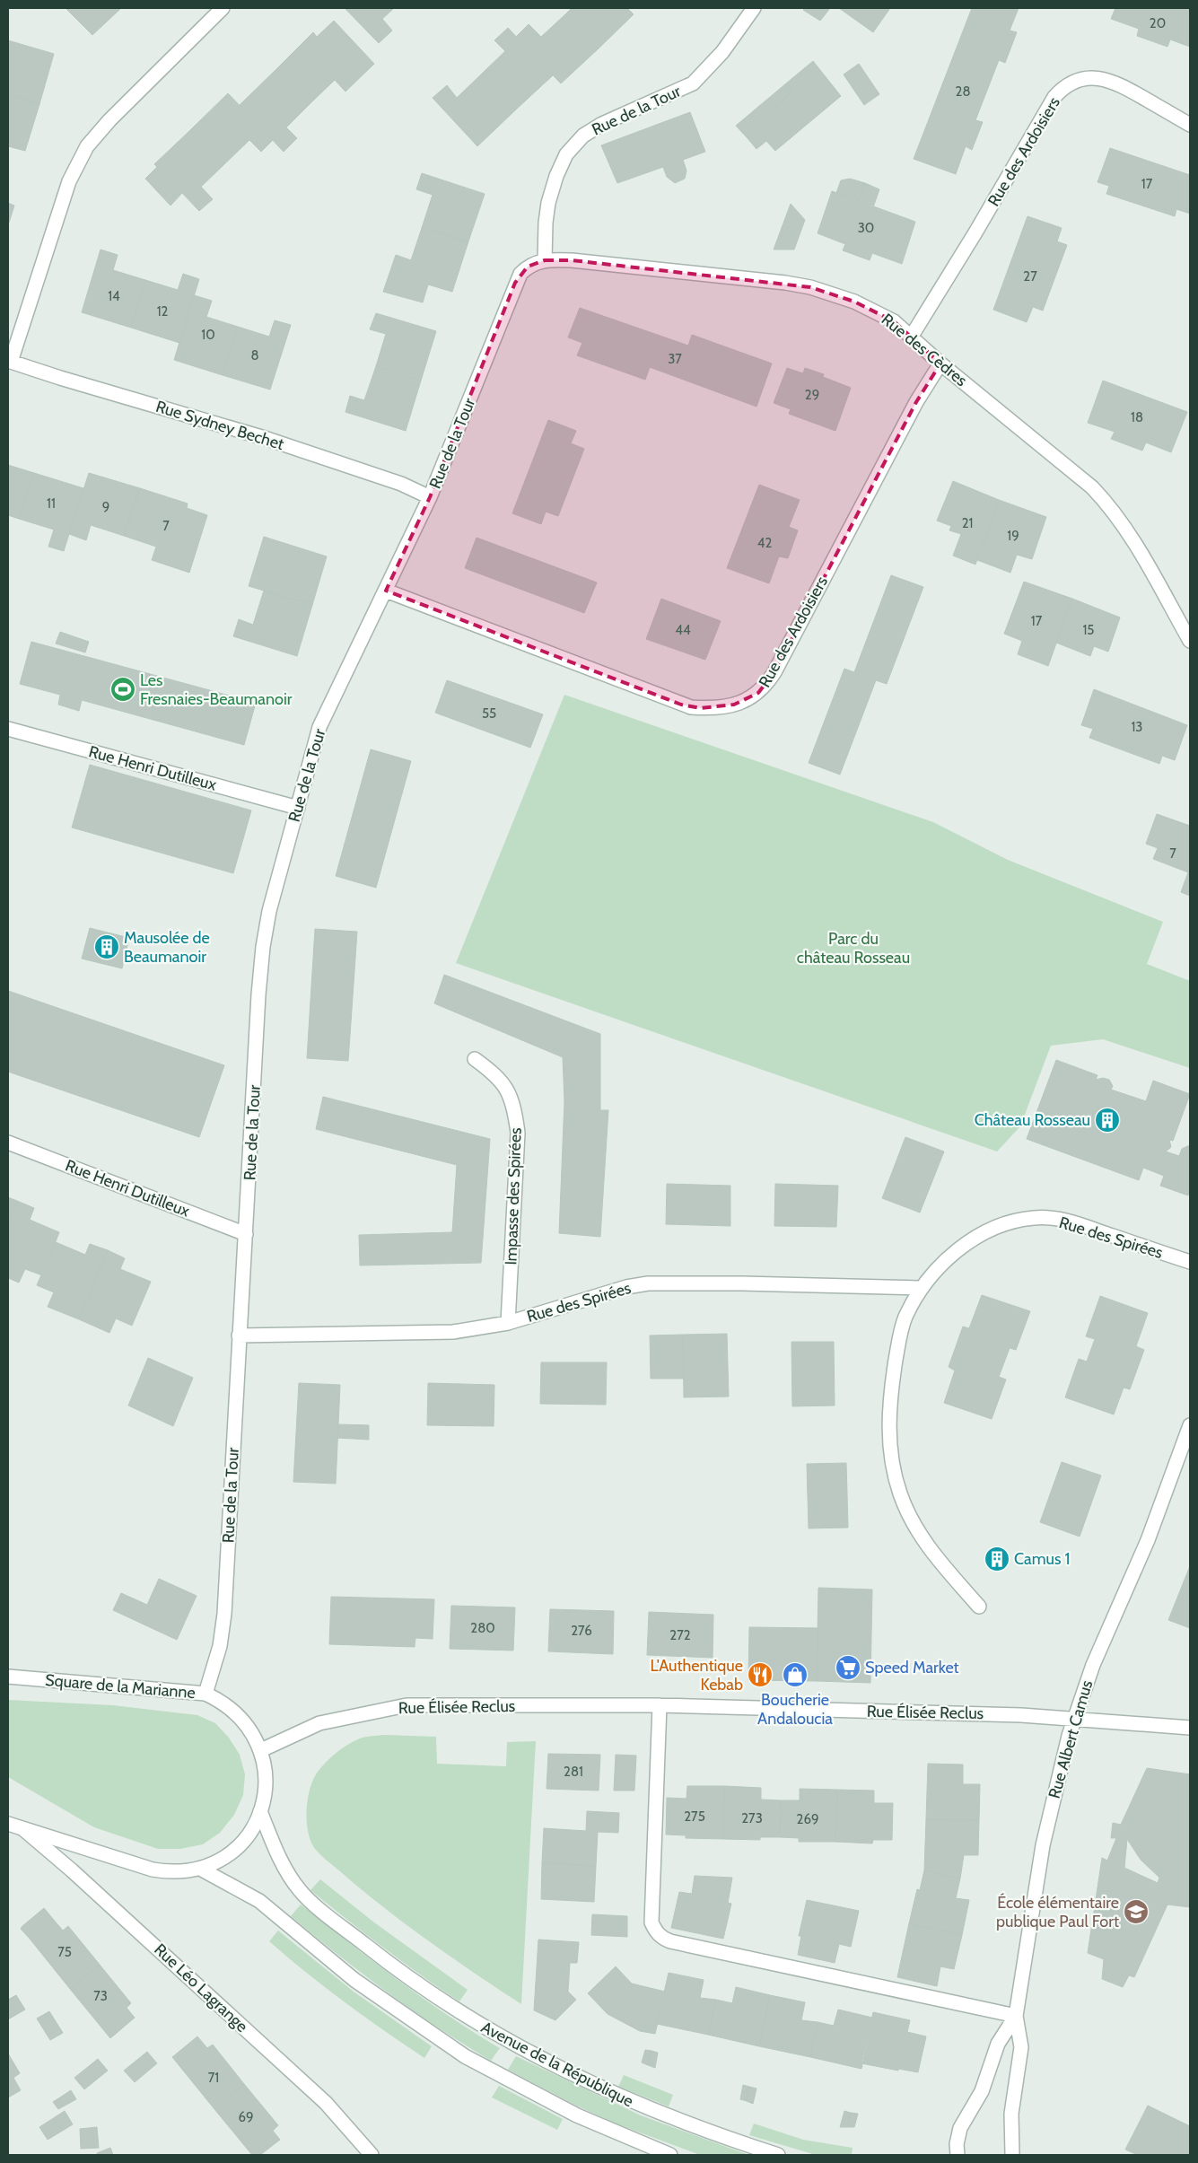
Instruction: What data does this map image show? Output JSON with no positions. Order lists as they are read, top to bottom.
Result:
{
  "streets": {
    "street": [
      "Rue de la Tour",
      "Rue des Ardoisiers",
      "Rue des Cèdres",
      "Rue Sydney Bechet",
      "Rue Henri Dutilleux",
      "Impasse des Spirées",
      "Rue des Spirées",
      "Square de la Marianne",
      "Rue Élisée Reclus",
      "Rue Albert Camus",
      "Rue Léo Lagrange",
      "Avenue de la République"
    ]
  },
  "crossings": [
    ["Rue de la Tour", "Rue des Ardoisiers"],
    ["Rue de la Tour", "Rue des Cèdres"],
    ["Rue de la Tour", "Rue Sydney Bechet"],
    ["Rue de la Tour", "Rue Henri Dutilleux"],
    ["Rue de la Tour", "Rue des Spirées"],
    ["Rue de la Tour", "Square de la Marianne"],
    ["Rue des Ardoisiers", "Rue des Cèdres"],
    ["Impasse des Spirées", "Rue des Spirées"],
    ["Square de la Marianne", "Rue Élisée Reclus"],
    ["Square de la Marianne", "Rue Léo Lagrange"],
    ["Square de la Marianne", "Avenue de la République"],
    ["Rue Élisée Reclus", "Rue Albert Camus"]
  ],
  "parks": ["Parc du château Rosseau"],
  "places": {
    "sports": ["Les Fresnaies-Beaumanoir"],
    "building": ["Mausolée de Beaumanoir", "Château Rosseau", "Camus 1"],
    "supermarket": ["Speed Market"],
    "restaurant": ["L'Authentique Kebab"],
    "shop": ["Boucherie Andaloucia"],
    "school or university": ["École élémentaire publique Paul Fort"]
  },
  "house_numbers": [
    "20",
    "28",
    "17",
    "30",
    "27",
    "14",
    "12",
    "10",
    "8",
    "37",
    "29",
    "18",
    "11",
    "9",
    "21",
    "7",
    "19",
    "42",
    "17",
    "44",
    "15",
    "55",
    "13",
    "7",
    "280",
    "276",
    "272",
    "281",
    "275",
    "273",
    "269",
    "75",
    "73",
    "71",
    "69"
  ]
}
